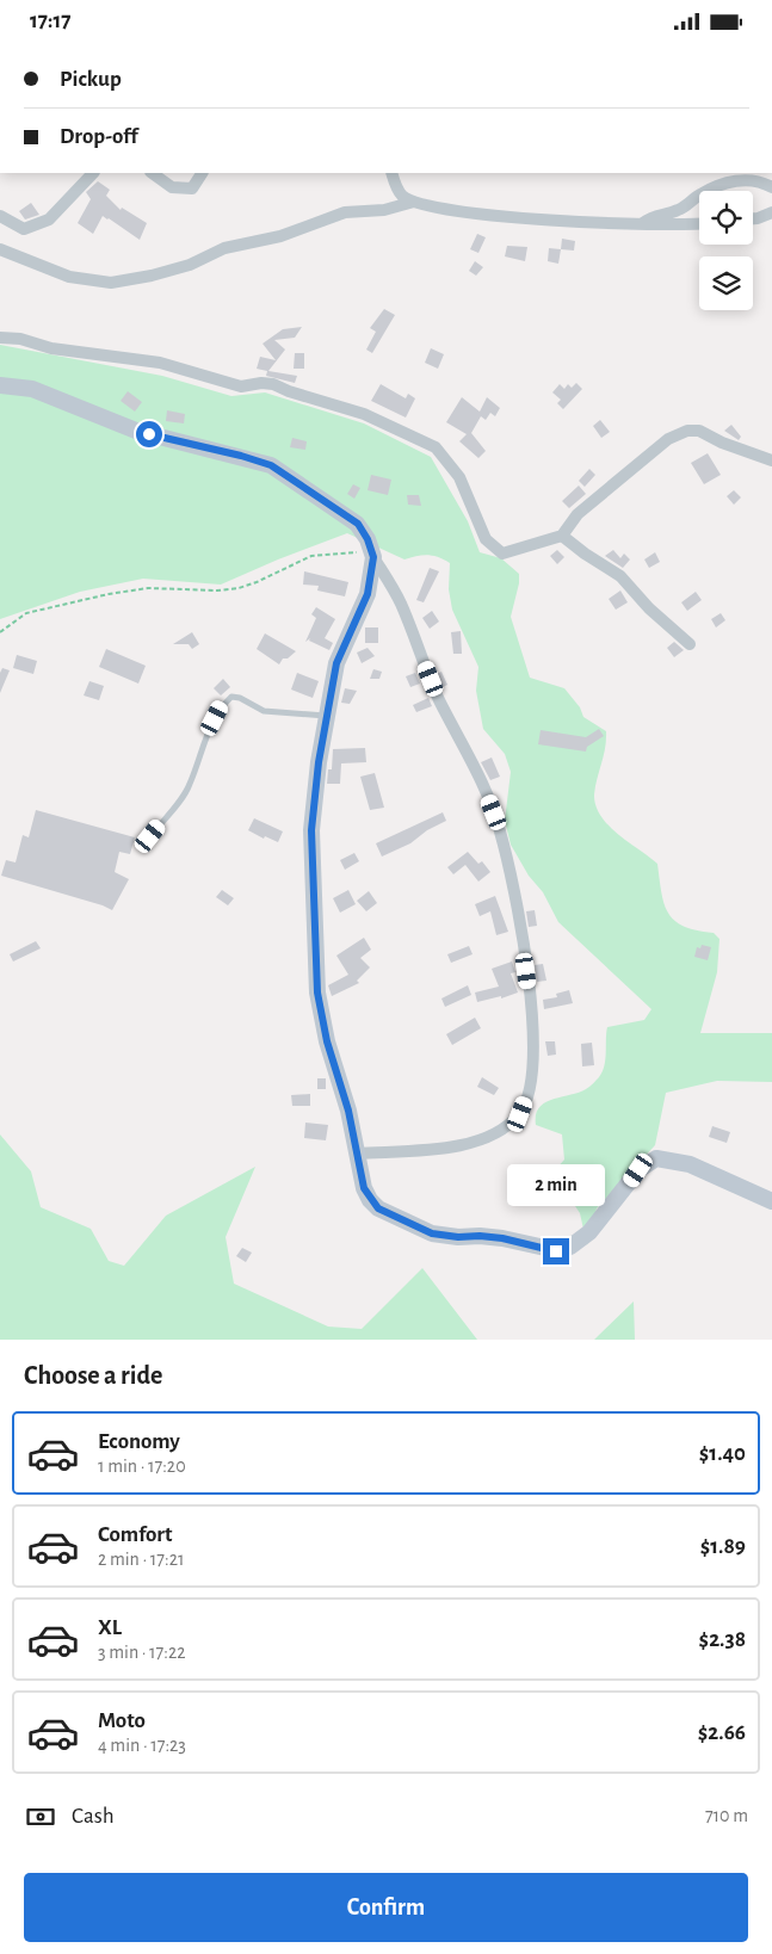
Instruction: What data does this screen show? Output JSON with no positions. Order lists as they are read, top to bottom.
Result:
{
  "page": {
    "status": "17:17",
    "banner": ["Pickup", "Drop-off"],
    "bubble": "2 min",
    "heading": "Choose a ride",
    "list": [
      {
        "name": "Economy",
        "note": "1 min · 17:20",
        "value": "$1.40"
      },
      {
        "name": "Comfort",
        "note": "2 min · 17:21",
        "value": "$1.89"
      },
      {
        "name": "XL",
        "note": "3 min · 17:22",
        "value": "$2.38"
      },
      {
        "name": "Moto",
        "note": "4 min · 17:23",
        "value": "$2.66"
      }
    ],
    "pay": ["Cash", "710 m"],
    "buttons": "Confirm"
  }
}
